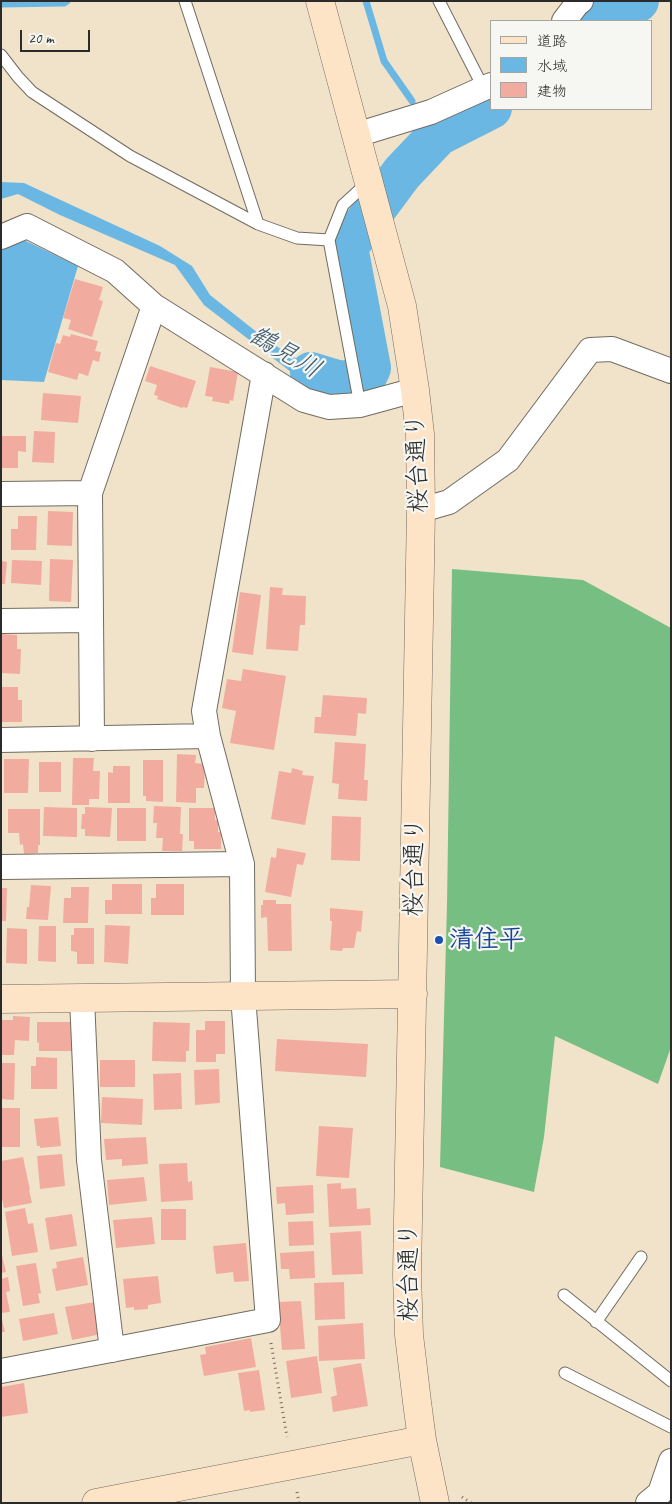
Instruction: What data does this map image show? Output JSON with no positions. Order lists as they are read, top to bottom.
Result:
{
  "streets": {
    "street": ["桜台通り"]
  },
  "water": ["鶴見川"],
  "places": ["清住平"],
  "legend": ["道路", "水域", "建物"],
  "scale_bar": "20 m"
}
